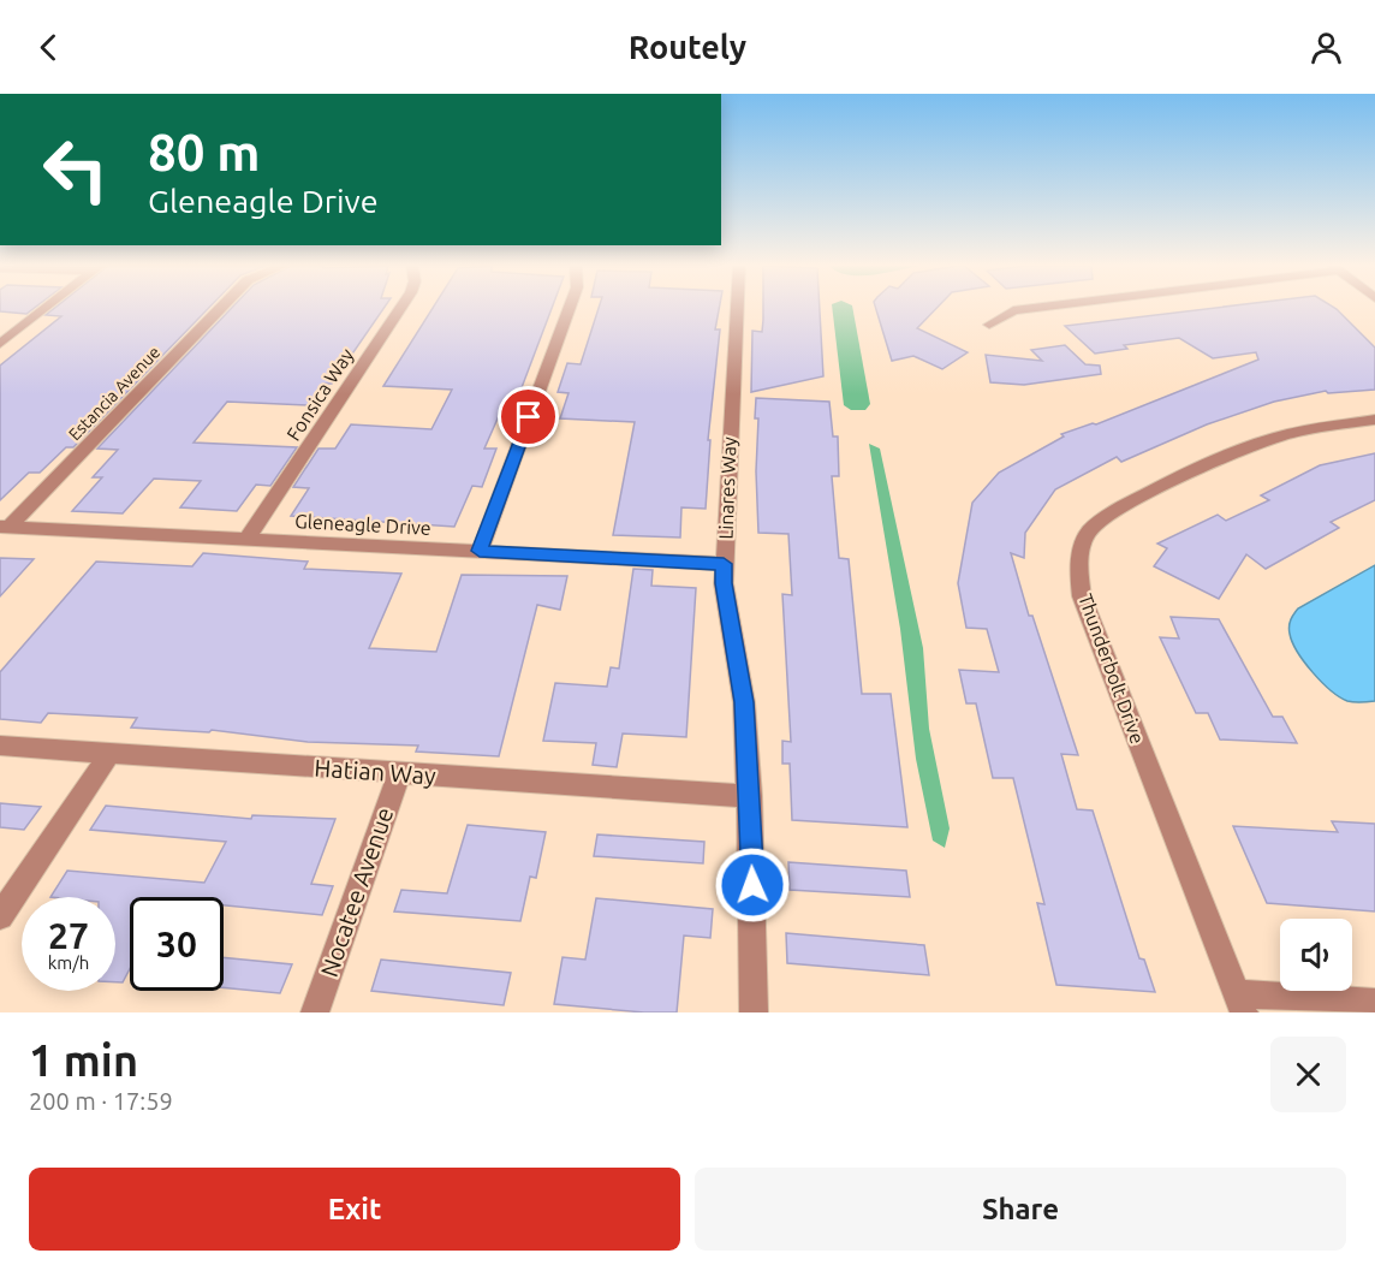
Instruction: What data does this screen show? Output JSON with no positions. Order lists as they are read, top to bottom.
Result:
{
  "streets": {
    "street": [
      "Estancia Avenue",
      "Fonsica Way",
      "Linares Way",
      "Gleneagle Drive",
      "Thunderbolt Drive",
      "Hatian Way",
      "Nocatee Avenue"
    ]
  },
  "crossings": [
    ["Estancia Avenue", "Gleneagle Drive"],
    ["Fonsica Way", "Gleneagle Drive"],
    ["Linares Way", "Gleneagle Drive"],
    ["Linares Way", "Hatian Way"],
    ["Hatian Way", "Nocatee Avenue"]
  ],
  "page": {
    "header": "Routely",
    "turn": ["80 m", "Gleneagle Drive"],
    "speed": "27 km/h",
    "limit": "30",
    "heading": ["1 min", "200 m · 17:59"],
    "buttons": ["Exit", "Share"]
  }
}
